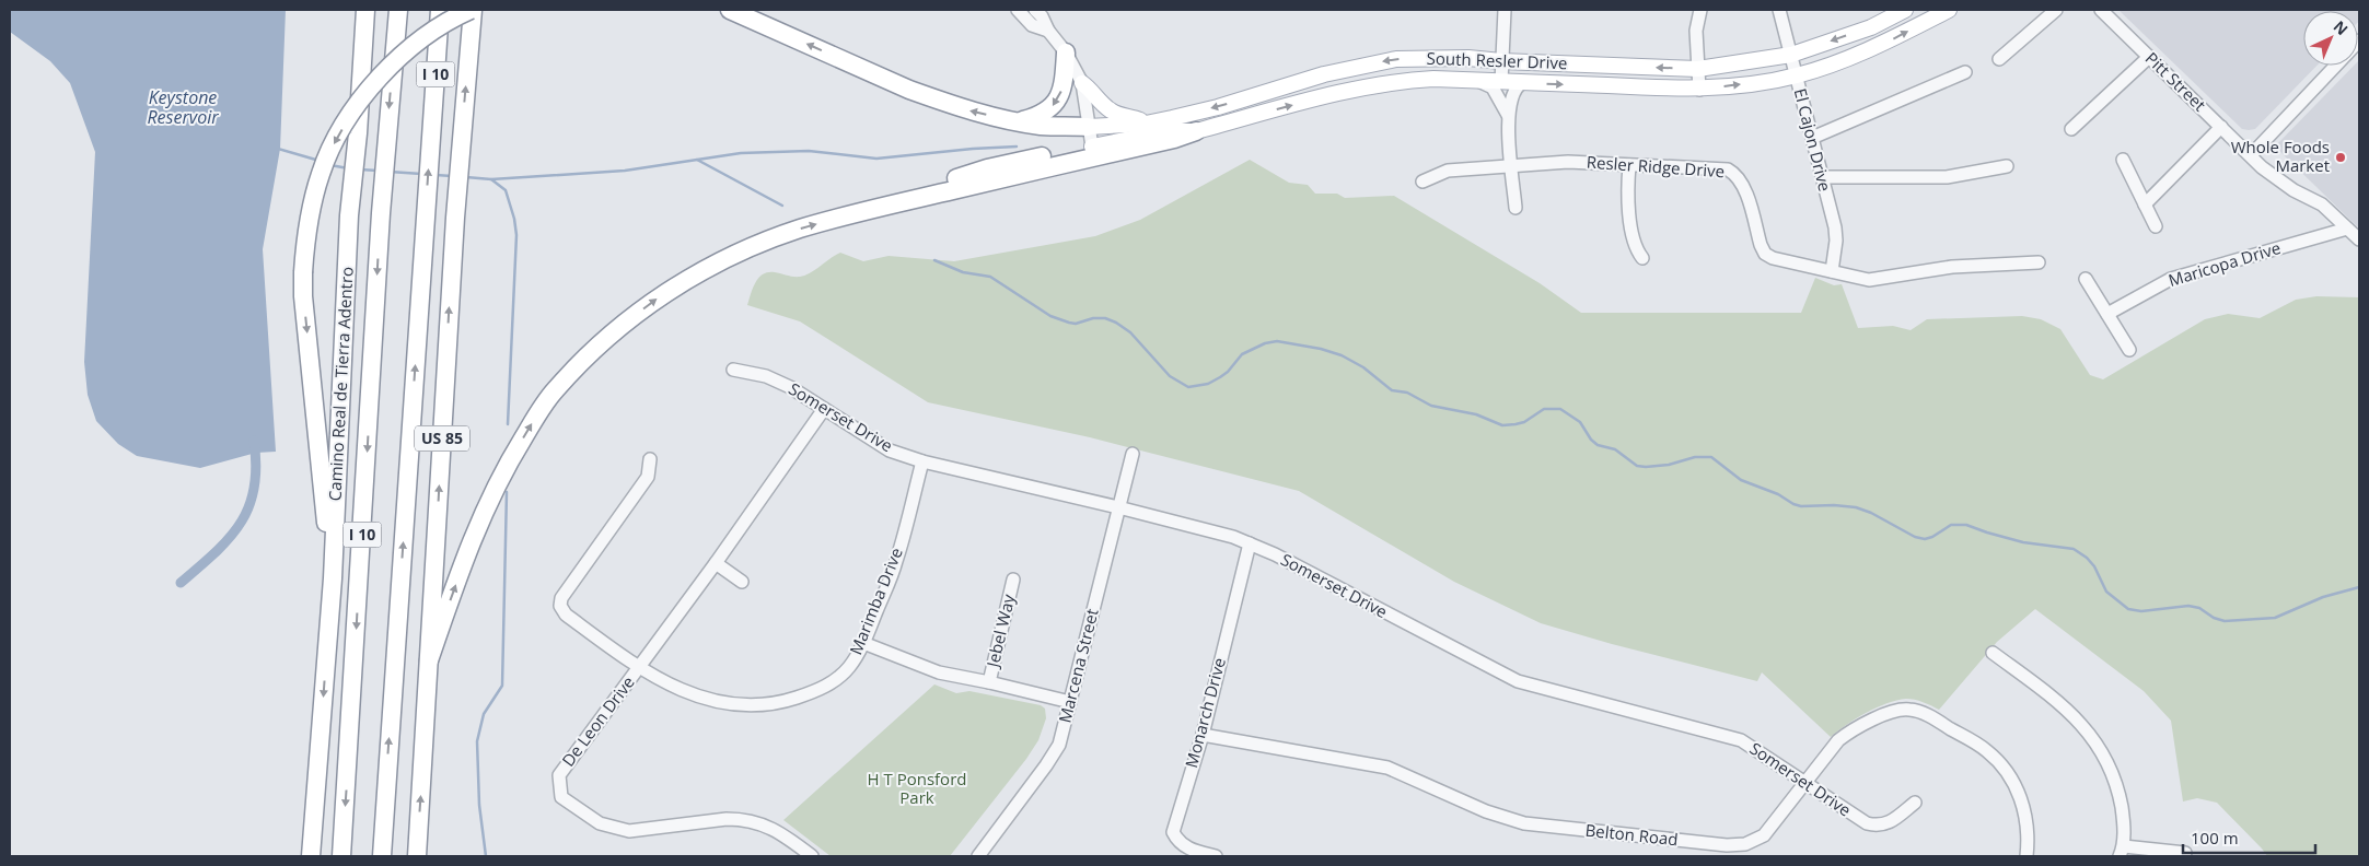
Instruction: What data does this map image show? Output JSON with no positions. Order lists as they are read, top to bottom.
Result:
{
  "streets": {
    "highway": ["I 10", "Camino Real de Tierra Adentro", "US 85"],
    "main road": ["South Resler Drive"],
    "street": [
      "Pitt Street",
      "El Cajon Drive",
      "Resler Ridge Drive",
      "Maricopa Drive",
      "Somerset Drive",
      "Marimba Drive",
      "Jebel Way",
      "Marcena Street",
      "Monarch Drive",
      "De Leon Drive",
      "Belton Road"
    ]
  },
  "crossings": [
    ["South Resler Drive", "El Cajon Drive"],
    ["Pitt Street", "Maricopa Drive"],
    ["El Cajon Drive", "Resler Ridge Drive"],
    ["Somerset Drive", "Marimba Drive"],
    ["Somerset Drive", "Marcena Street"],
    ["Somerset Drive", "Monarch Drive"],
    ["Somerset Drive", "De Leon Drive"],
    ["Somerset Drive", "Belton Road"],
    ["Marimba Drive", "De Leon Drive"],
    ["Monarch Drive", "Belton Road"]
  ],
  "water": ["Keystone Reservoir"],
  "parks": ["H T Ponsford Park"],
  "places": ["Whole Foods Market"],
  "scale_bar": "100 m",
  "north": "top right"
}
